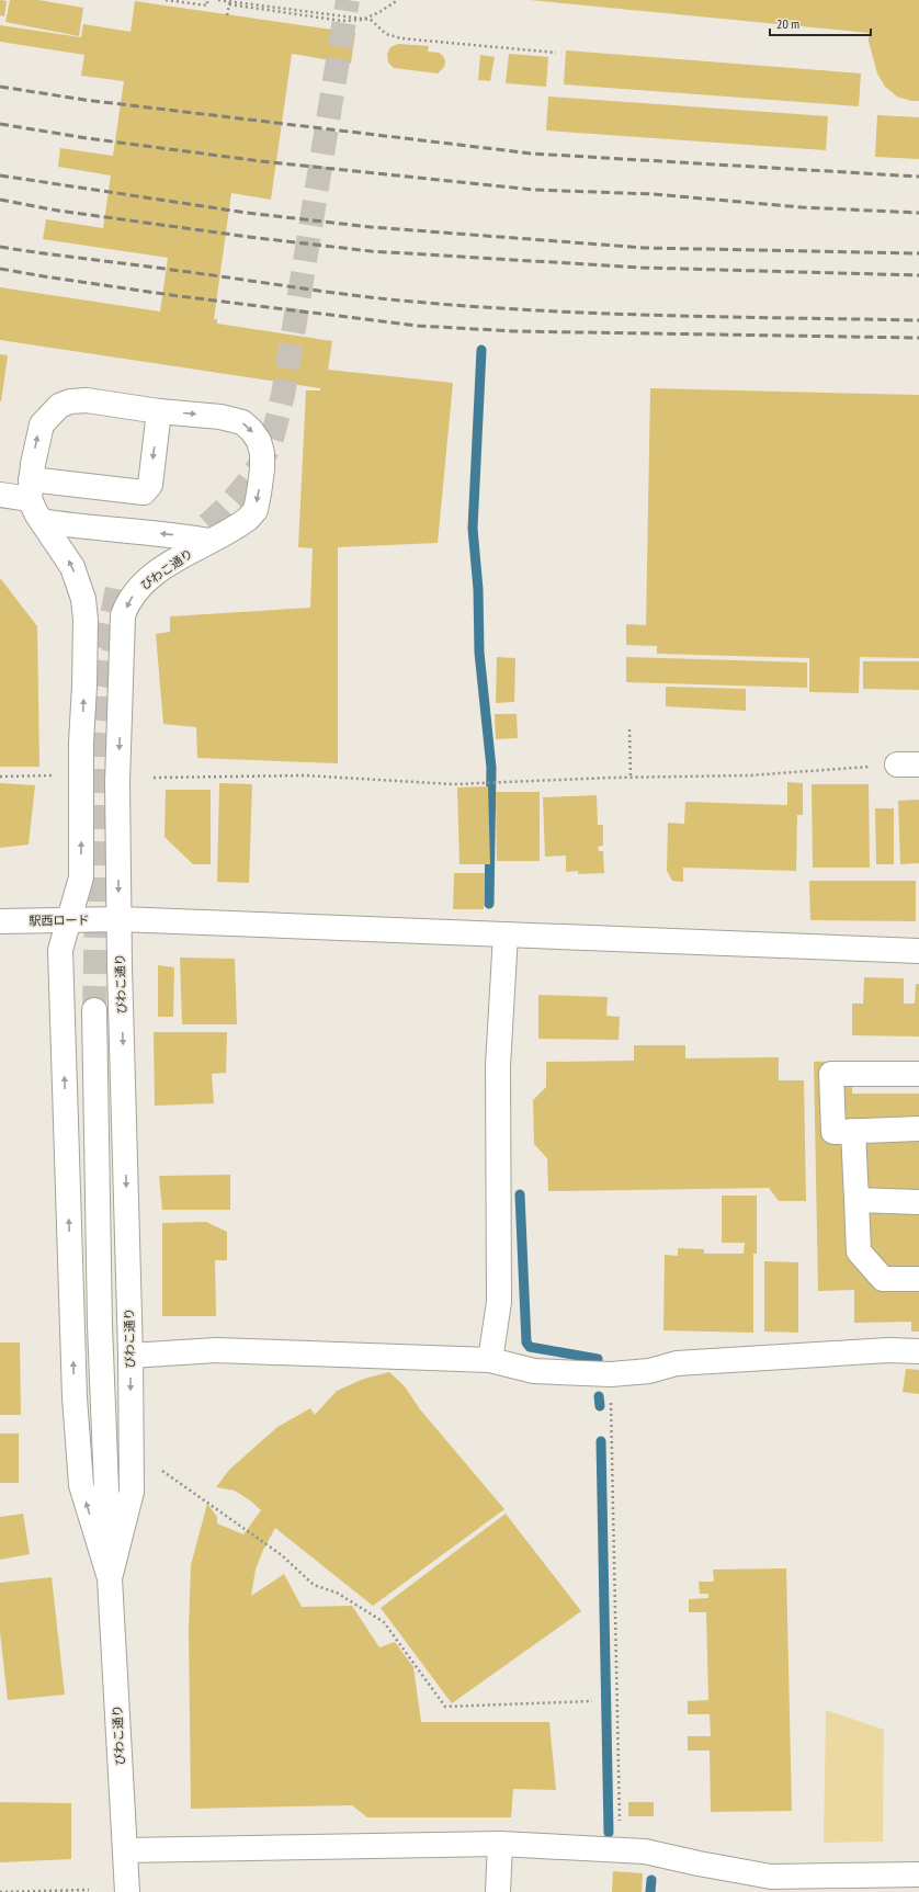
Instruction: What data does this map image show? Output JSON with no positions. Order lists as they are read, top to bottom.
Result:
{
  "streets": {
    "street": ["びわこ通り", "駅西ロード"]
  },
  "crossings": [
    ["びわこ通り", "駅西ロード"]
  ],
  "scale_bar": "20 m"
}
